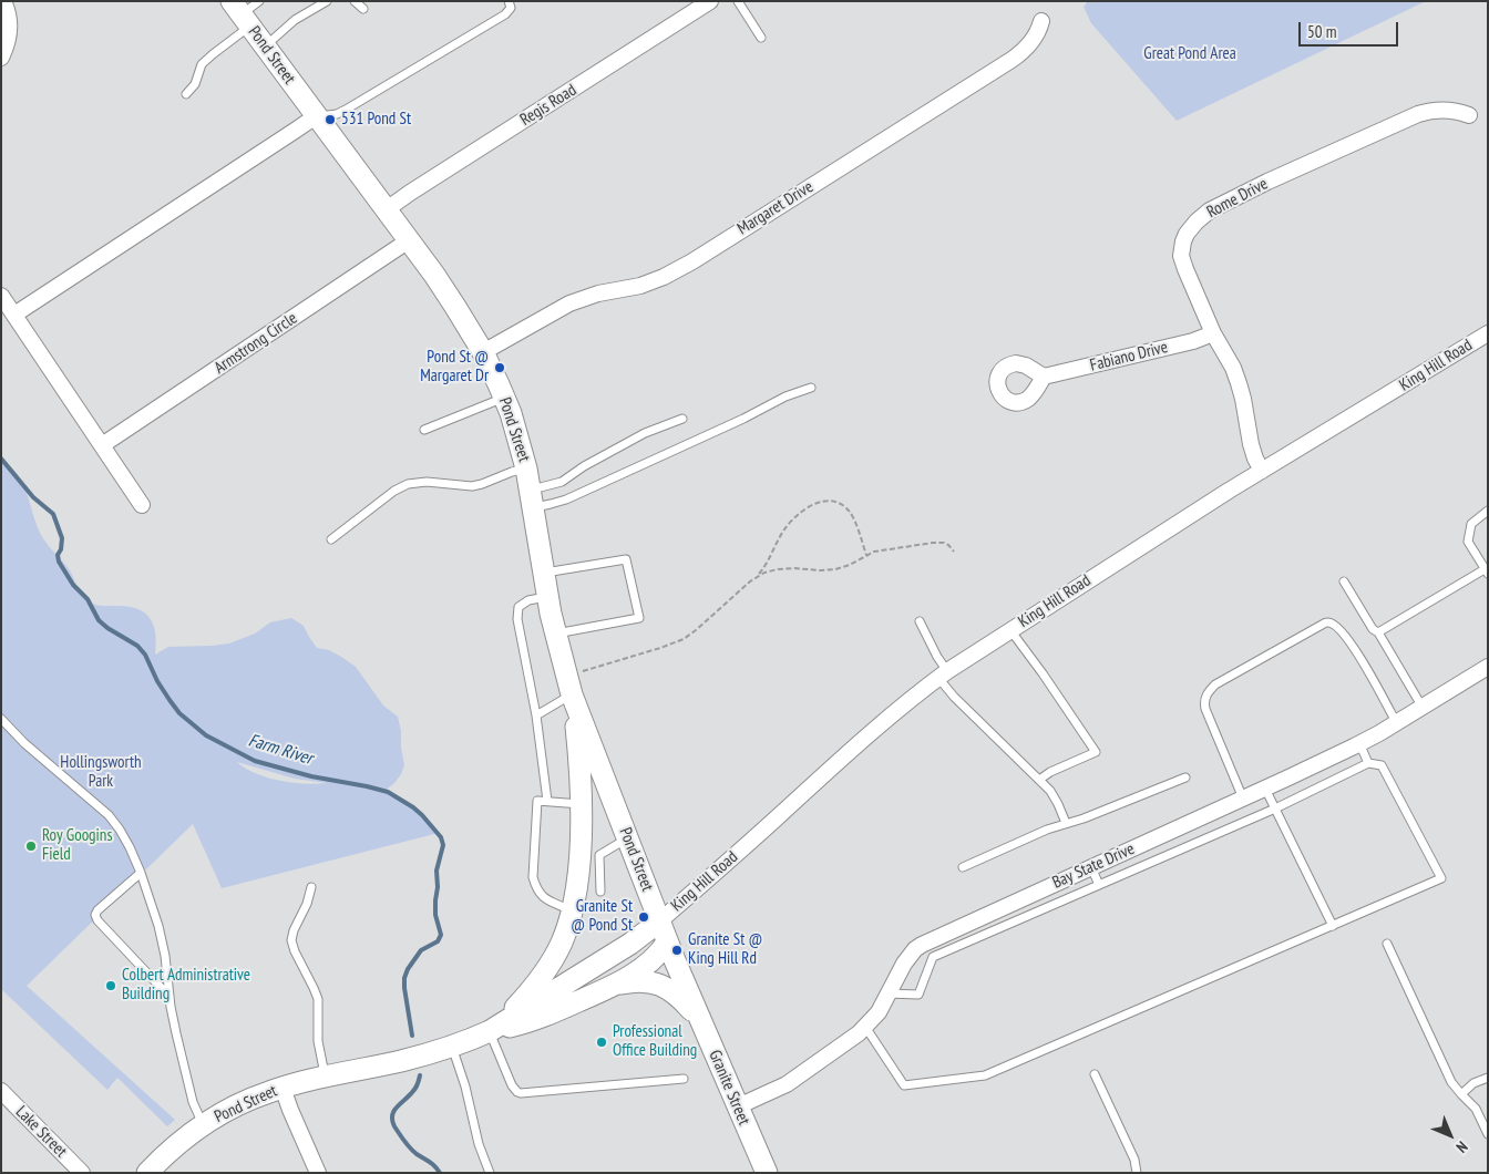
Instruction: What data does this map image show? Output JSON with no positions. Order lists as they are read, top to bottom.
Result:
{
  "streets": {
    "main road": ["Pond Street", "Granite Street"],
    "street": [
      "Regis Road",
      "Rome Drive",
      "Margaret Drive",
      "Armstrong Circle",
      "Fabiano Drive",
      "King Hill Road",
      "Bay State Drive",
      "Lake Street"
    ]
  },
  "crossings": [
    ["Pond Street", "Regis Road"],
    ["Pond Street", "Margaret Drive"],
    ["Pond Street", "Armstrong Circle"],
    ["Pond Street", "King Hill Road"],
    ["Pond Street", "Granite Street"],
    ["Rome Drive", "Fabiano Drive"],
    ["Rome Drive", "King Hill Road"],
    ["Bay State Drive", "Granite Street"]
  ],
  "water": ["Farm River"],
  "parks": ["Great Pond Area", "Hollingsworth Park"],
  "places": [
    "531 Pond St",
    "Pond St @ Margaret Dr",
    "Roy Googins Field",
    "Granite St @ Pond St",
    "Granite St @ King Hill Rd",
    "Colbert Administrative Building",
    "Professional Office Building"
  ],
  "scale_bar": "50 m",
  "north": "bottom right"
}
